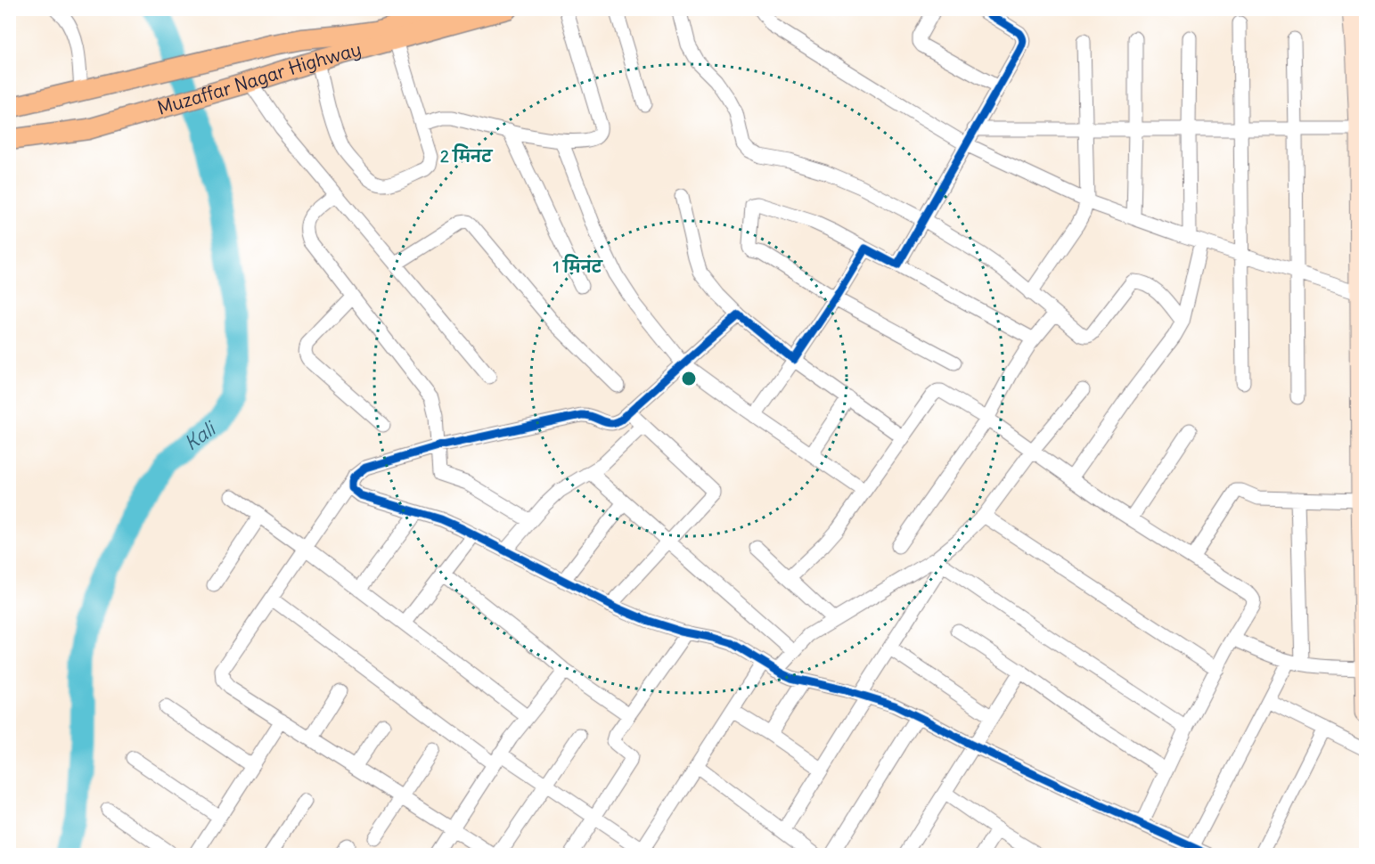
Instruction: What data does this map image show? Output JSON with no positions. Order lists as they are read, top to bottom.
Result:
{
  "streets": {
    "main road": ["Muzaffar Nagar Highway"]
  },
  "water": ["Kali"],
  "rings": ["2 मिनट", "1 मिनट"]
}
